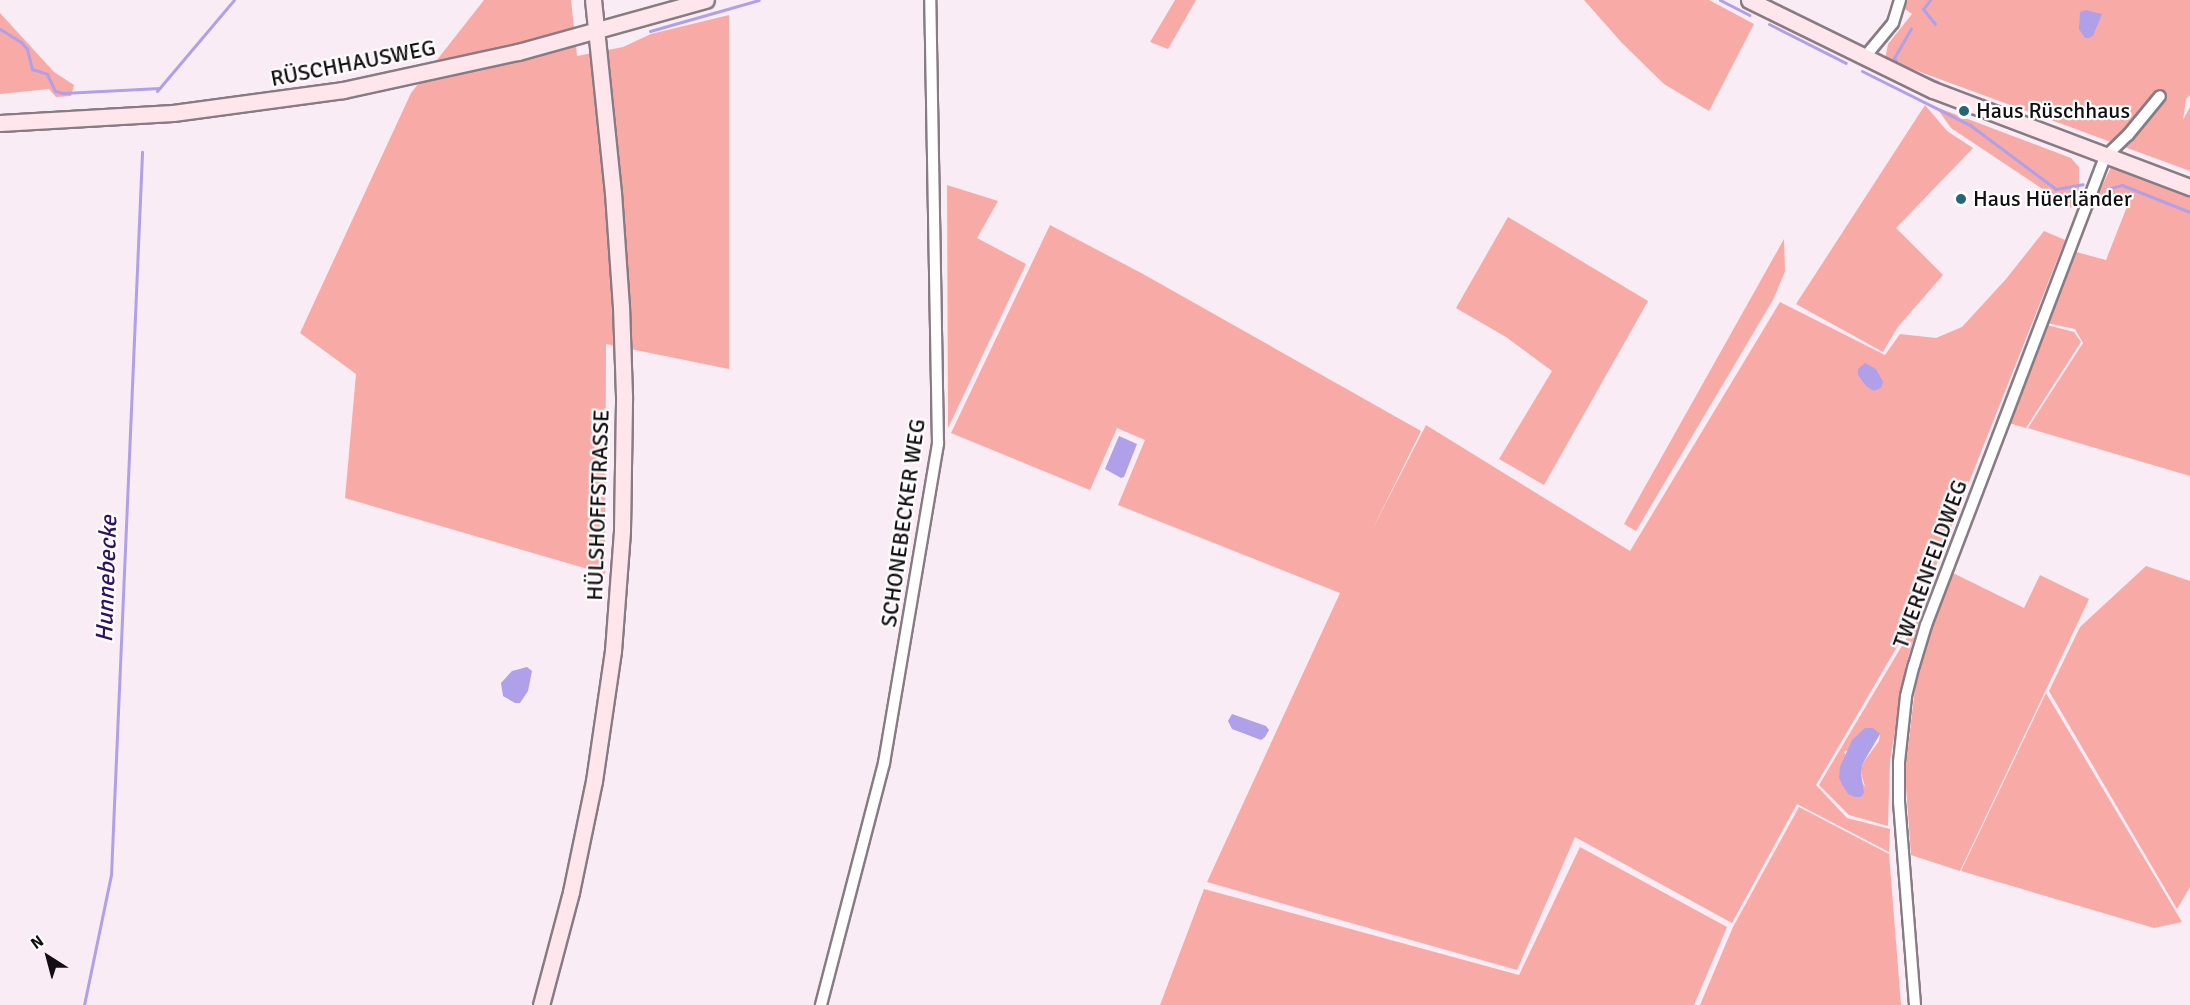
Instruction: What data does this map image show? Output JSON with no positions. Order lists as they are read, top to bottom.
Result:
{
  "streets": {
    "main road": ["RÜSCHHAUSWEG", "HÜLSHOFFSTRASSE"],
    "street": ["SCHONEBECKER WEG", "TWERENFELDWEG"]
  },
  "crossings": [
    ["RÜSCHHAUSWEG", "HÜLSHOFFSTRASSE"]
  ],
  "water": ["Hunnebecke"],
  "places": ["Haus Rüschhaus", "Haus Hüerländer"],
  "north": "top left"
}
